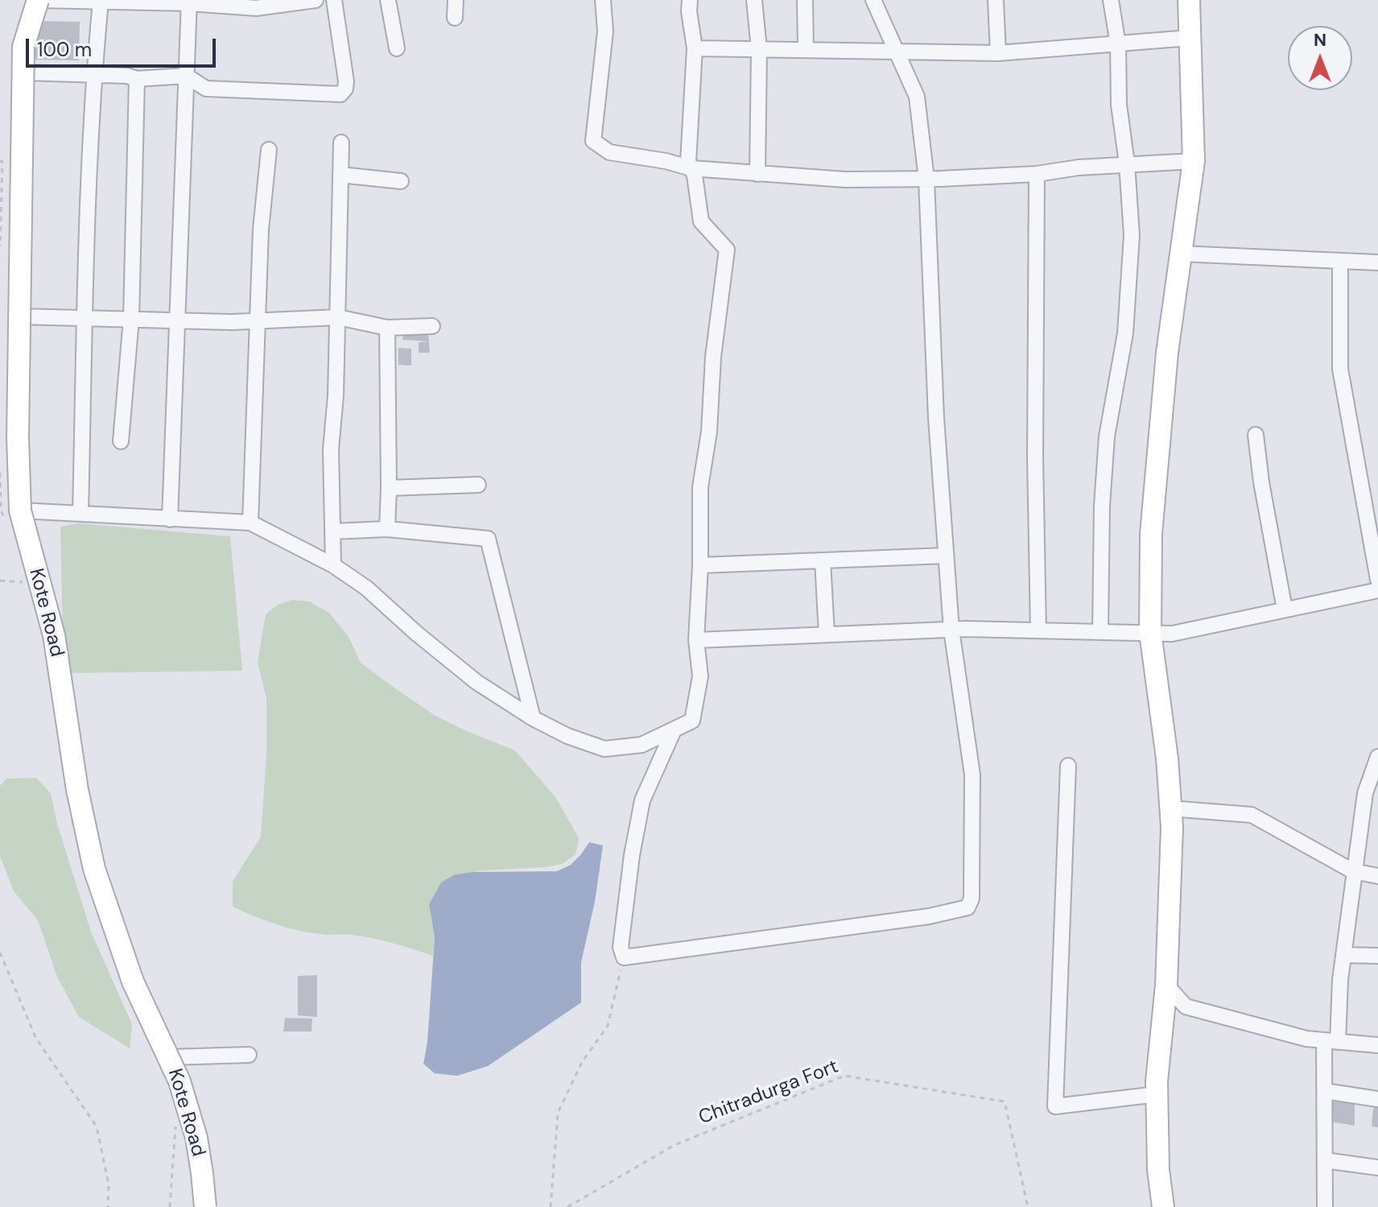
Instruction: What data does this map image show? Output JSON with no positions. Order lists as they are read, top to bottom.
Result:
{
  "streets": {
    "street": ["Kote Road"],
    "path": ["Chitradurga Fort"]
  },
  "scale_bar": "100 m",
  "north": "top"
}
